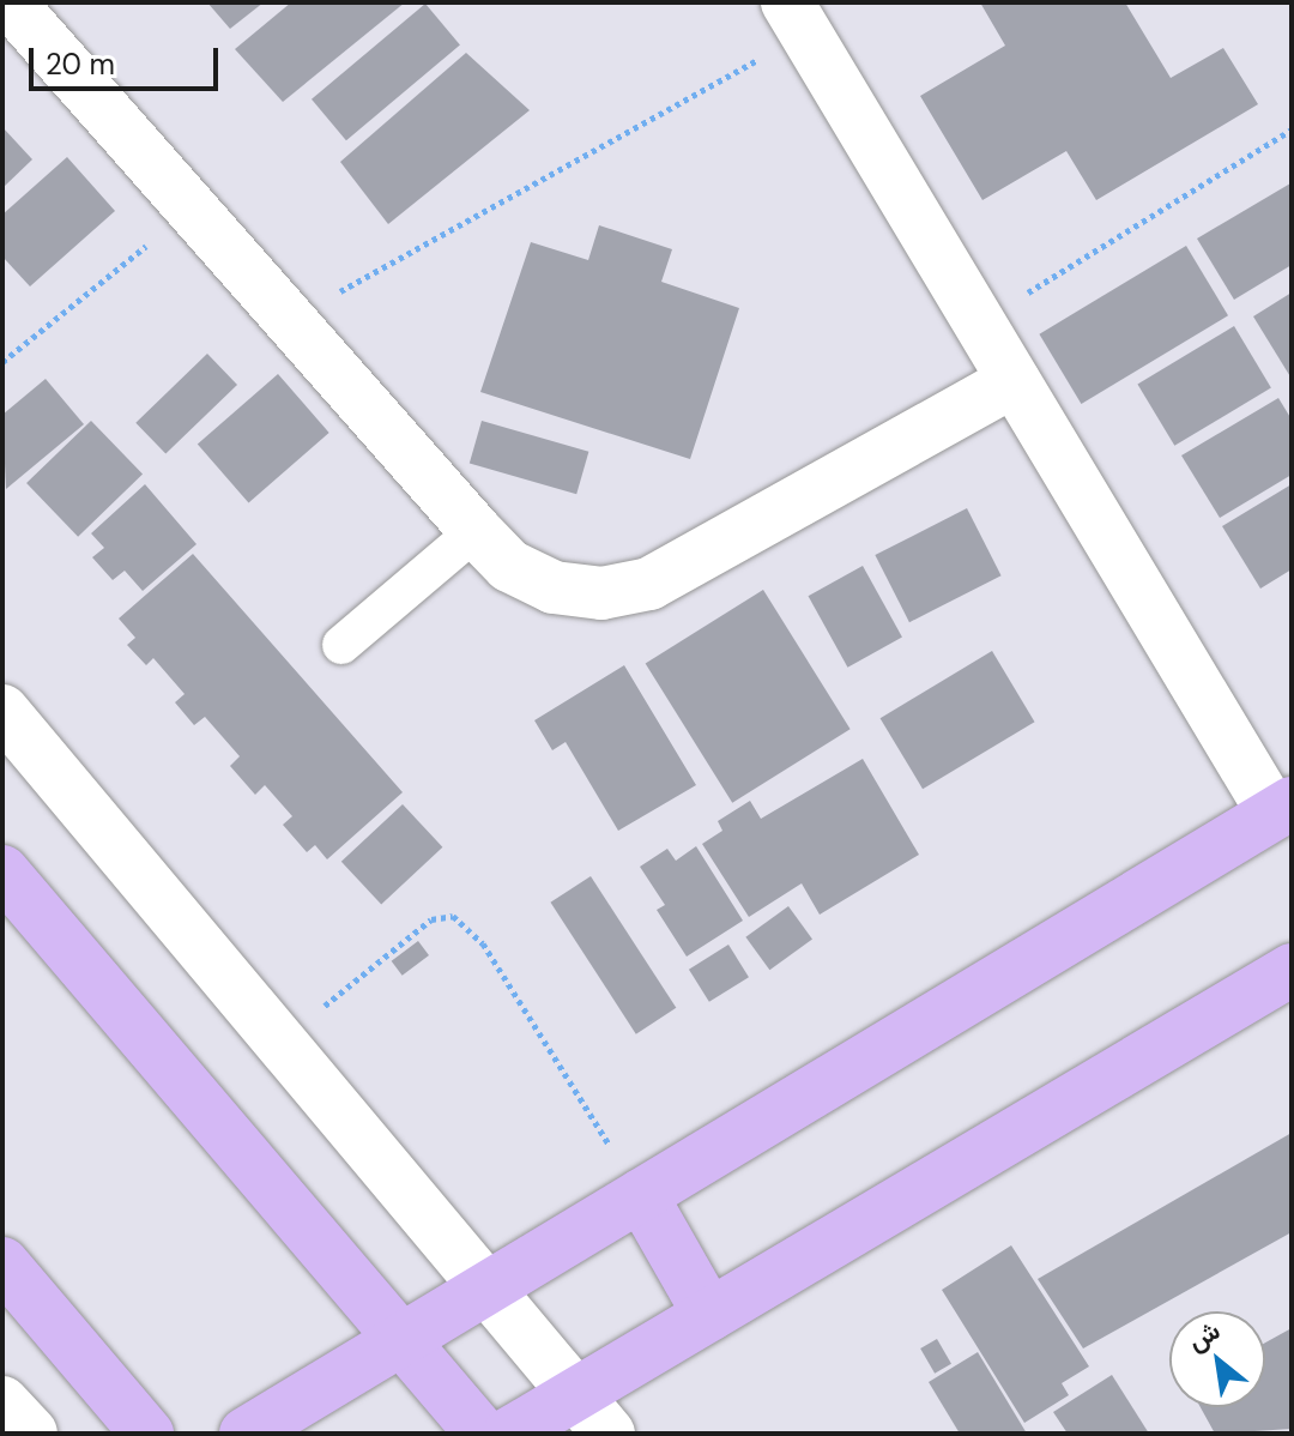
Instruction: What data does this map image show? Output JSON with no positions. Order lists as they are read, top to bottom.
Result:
{
  "scale_bar": "20 m",
  "north": "top left"
}
